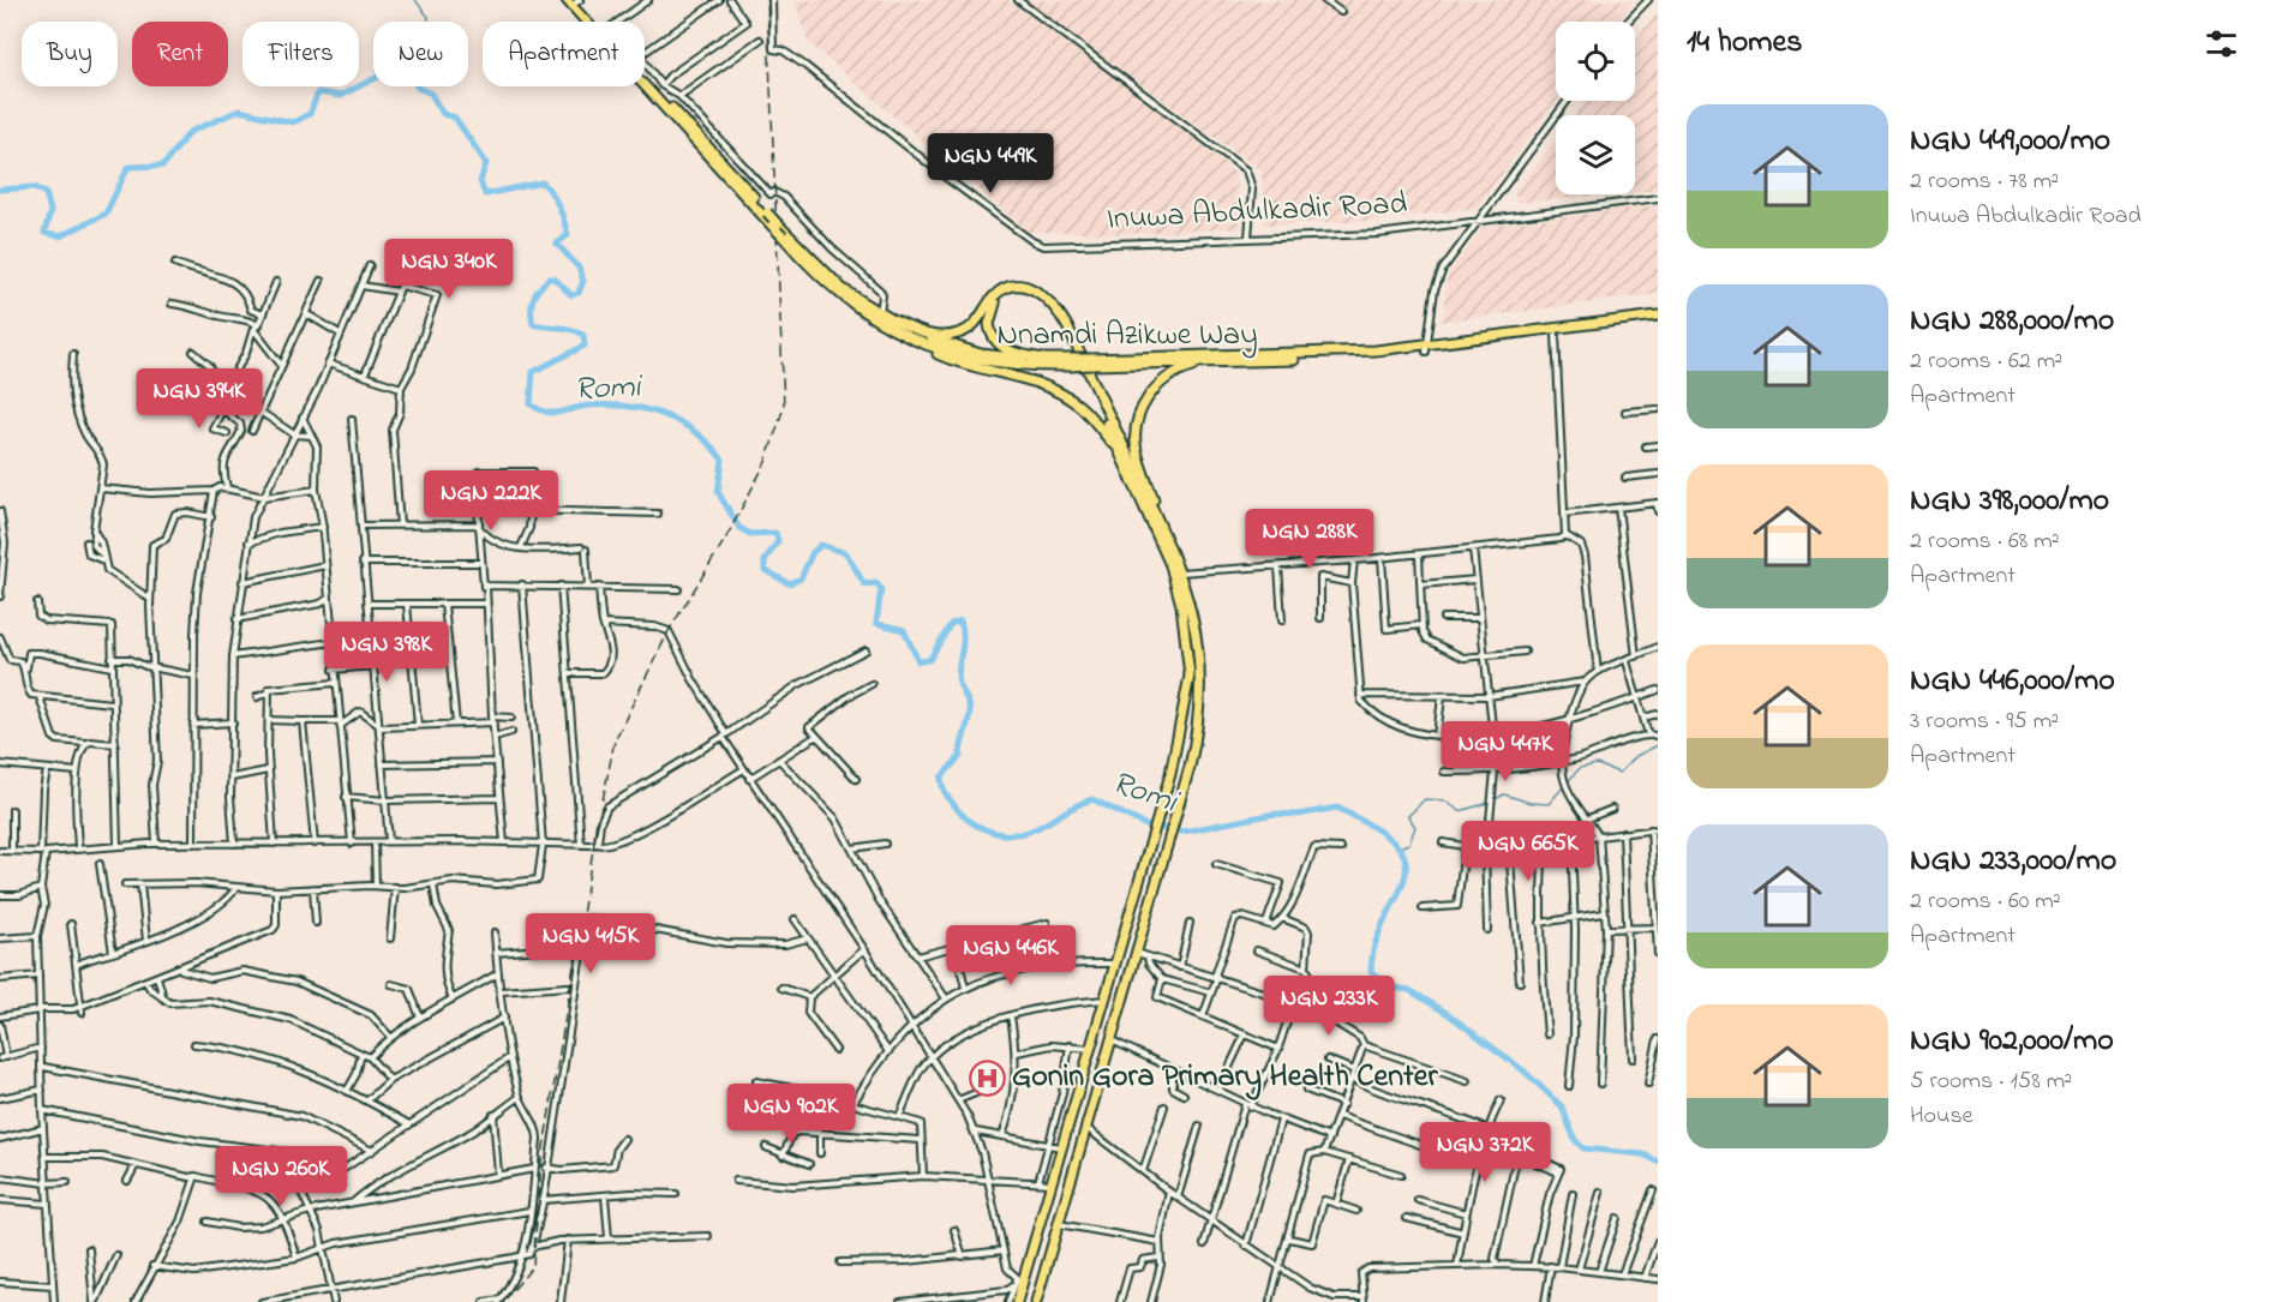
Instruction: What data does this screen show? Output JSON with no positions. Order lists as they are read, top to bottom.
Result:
{
  "streets": {
    "highway": ["Nnamdi Azikwe Way"],
    "street": ["Inuwa Abdulkadir Road"]
  },
  "water": ["Romi"],
  "places": {
    "hospital": ["Gonin Gora Primary Health Center"]
  },
  "page": {
    "heading": "14 homes",
    "chip": [
      "Buy",
      "Rent",
      "Filters",
      "New",
      "Apartment"
    ],
    "list": [
      {
        "name": "NGN 449,000/mo",
        "note": "2 rooms · 78 m² · Inuwa Abdulkadir Road"
      },
      {
        "name": "NGN 288,000/mo",
        "note": "2 rooms · 62 m² · Apartment"
      },
      {
        "name": "NGN 398,000/mo",
        "note": "2 rooms · 68 m² · Apartment"
      },
      {
        "name": "NGN 446,000/mo",
        "note": "3 rooms · 95 m² · Apartment"
      },
      {
        "name": "NGN 233,000/mo",
        "note": "2 rooms · 60 m² · Apartment"
      },
      {
        "name": "NGN 902,000/mo",
        "note": "5 rooms · 158 m² · House"
      }
    ],
    "price": [
      "NGN 449K",
      "NGN 340K",
      "NGN 394K",
      "NGN 222K",
      "NGN 288K",
      "NGN 398K",
      "NGN 447K",
      "NGN 665K",
      "NGN 415K",
      "NGN 446K",
      "NGN 233K",
      "NGN 902K",
      "NGN 372K",
      "NGN 260K"
    ]
  }
}
